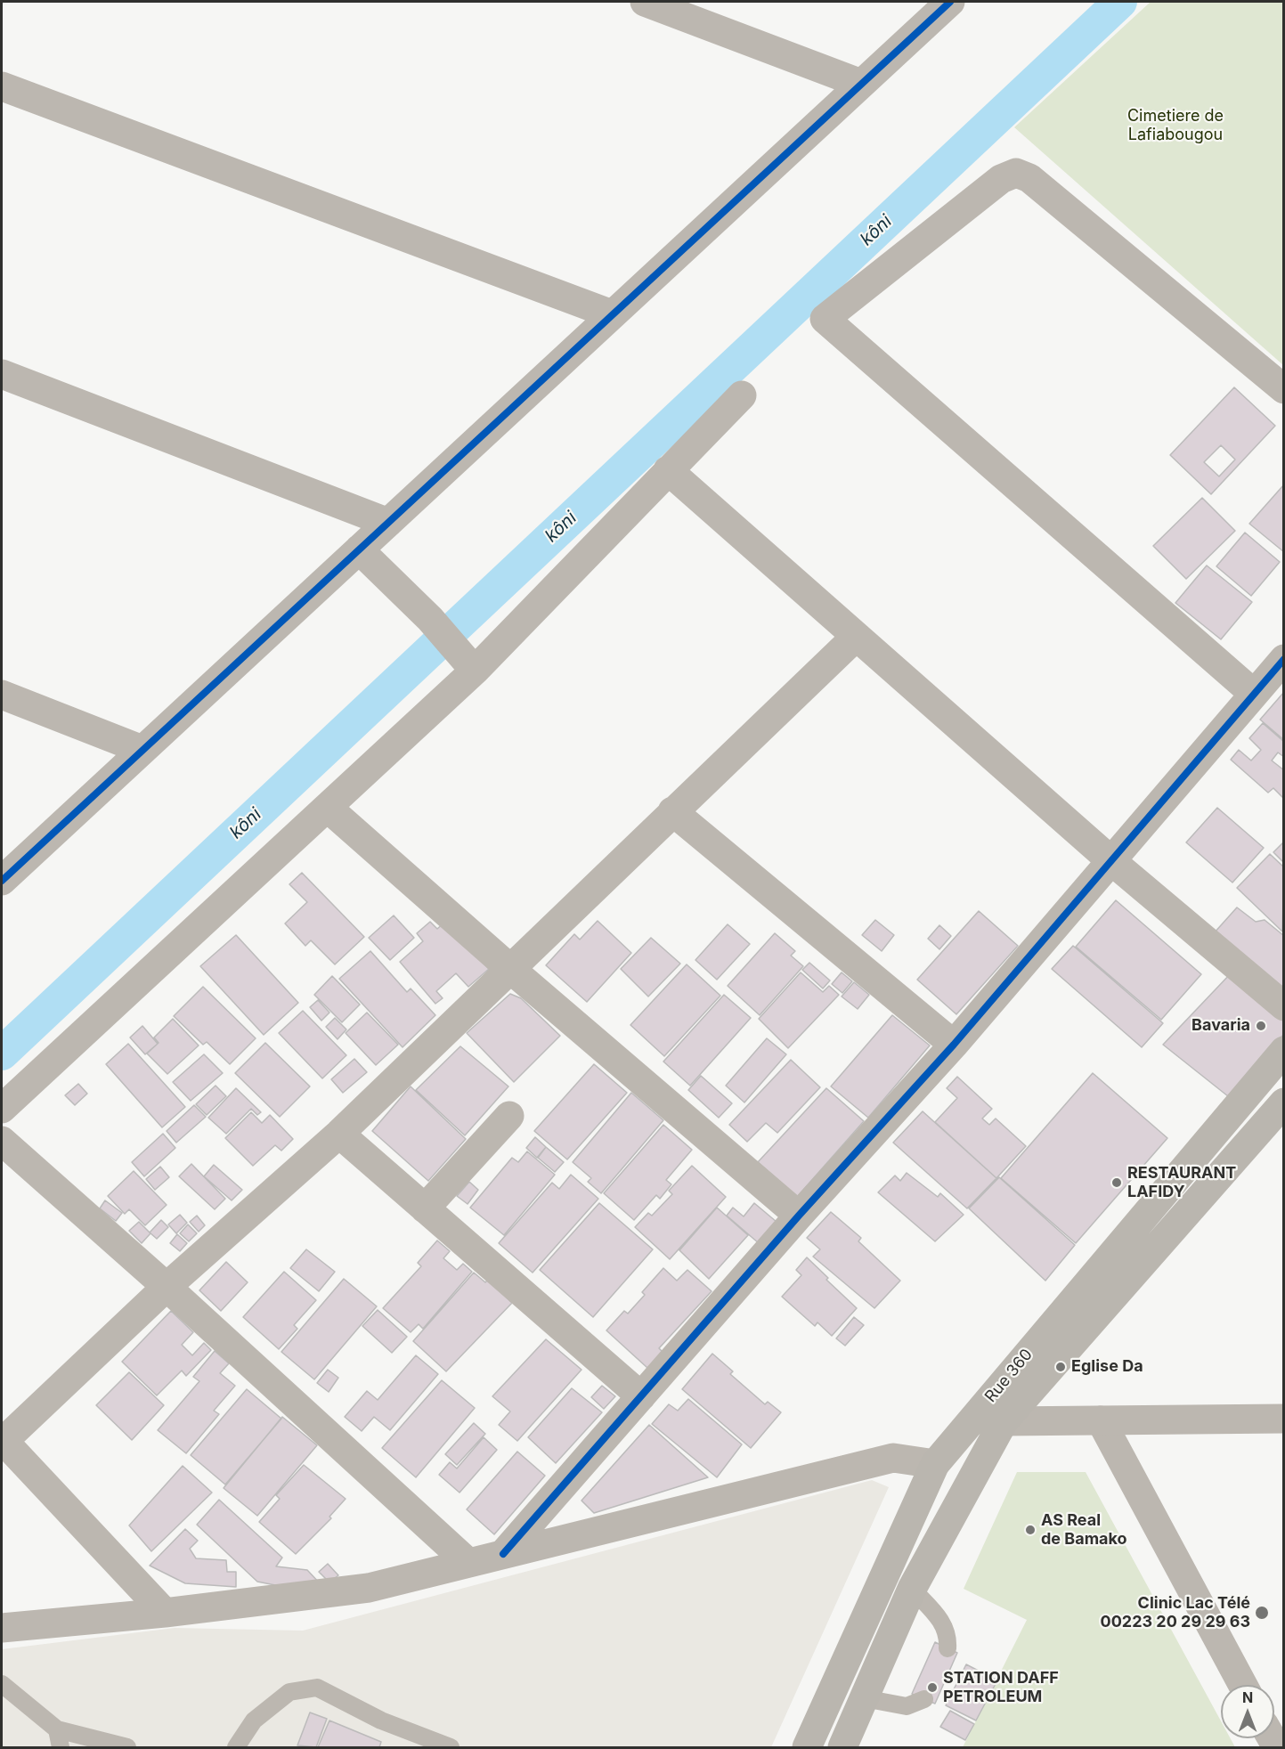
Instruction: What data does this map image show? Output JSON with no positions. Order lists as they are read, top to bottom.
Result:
{
  "streets": {
    "main road": ["Rue 360"]
  },
  "water": ["kôni"],
  "parks": ["Cimetiere de Lafiabougou"],
  "places": [
    "Bavaria",
    "RESTAURANT LAFIDY",
    "Eglise Da",
    "AS Real de Bamako",
    "Clinic Lac Télé 00223 20 29 29 63",
    "STATION DAFF PETROLEUM"
  ],
  "north": "top"
}
